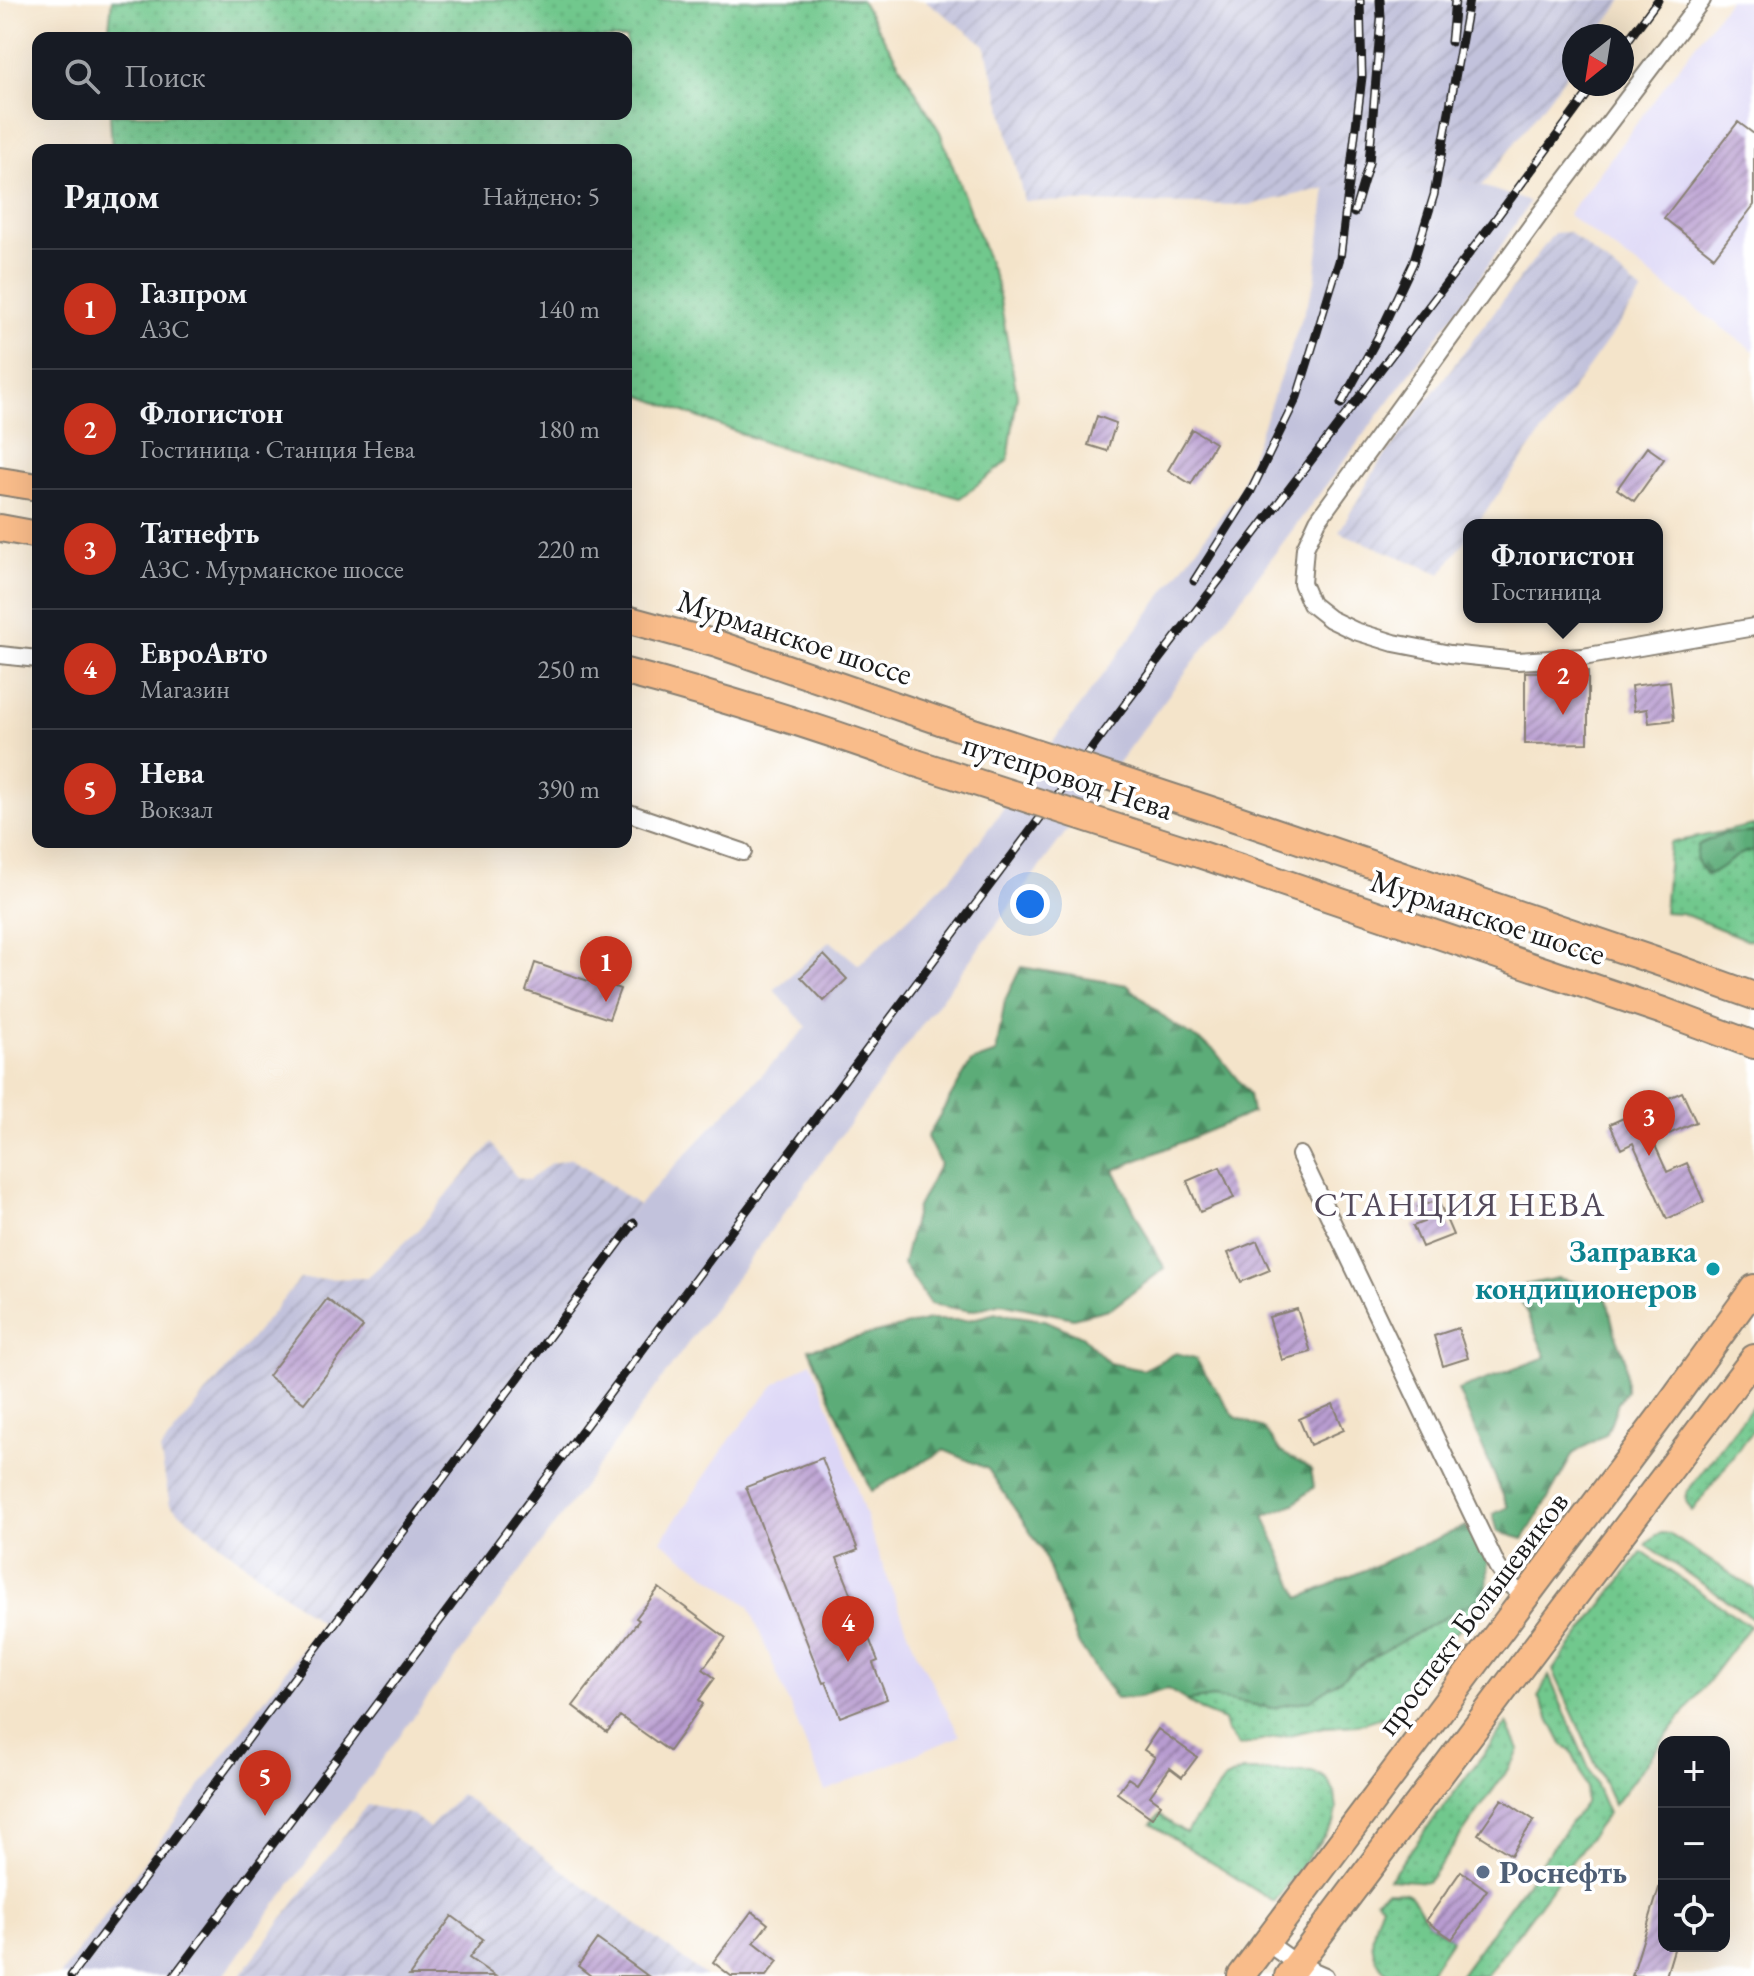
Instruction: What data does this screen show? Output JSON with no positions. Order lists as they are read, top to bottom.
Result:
{
  "streets": {
    "main road": ["Мурманское шоссе", "путепровод Нева", "проспект Большевиков"]
  },
  "crossings": [
    ["Мурманское шоссе", "путепровод Нева"]
  ],
  "districts": ["СТАНЦИЯ НЕВА"],
  "places": ["Заправка кондиционеров", "Роснефть"],
  "north": "bottom left",
  "page": {
    "search": "Поиск",
    "heading": ["Рядом", "Найдено: 5"],
    "list": [
      {
        "mark": "1",
        "name": "Газпром",
        "note": "АЗС",
        "value": "140 m"
      },
      {
        "mark": "2",
        "name": "Флогистон",
        "note": "Гостиница · Станция Нева",
        "value": "180 m"
      },
      {
        "mark": "3",
        "name": "Татнефть",
        "note": "АЗС · Мурманское шоссе",
        "value": "220 m"
      },
      {
        "mark": "4",
        "name": "ЕвроАвто",
        "note": "Магазин",
        "value": "250 m"
      },
      {
        "mark": "5",
        "name": "Нева",
        "note": "Вокзал",
        "value": "390 m"
      }
    ],
    "popup": ["Флогистон", "Гостиница"],
    "pins": [
      "2",
      "1",
      "3",
      "4",
      "5"
    ],
    "map_buttons": ["+", "−"]
  }
}
